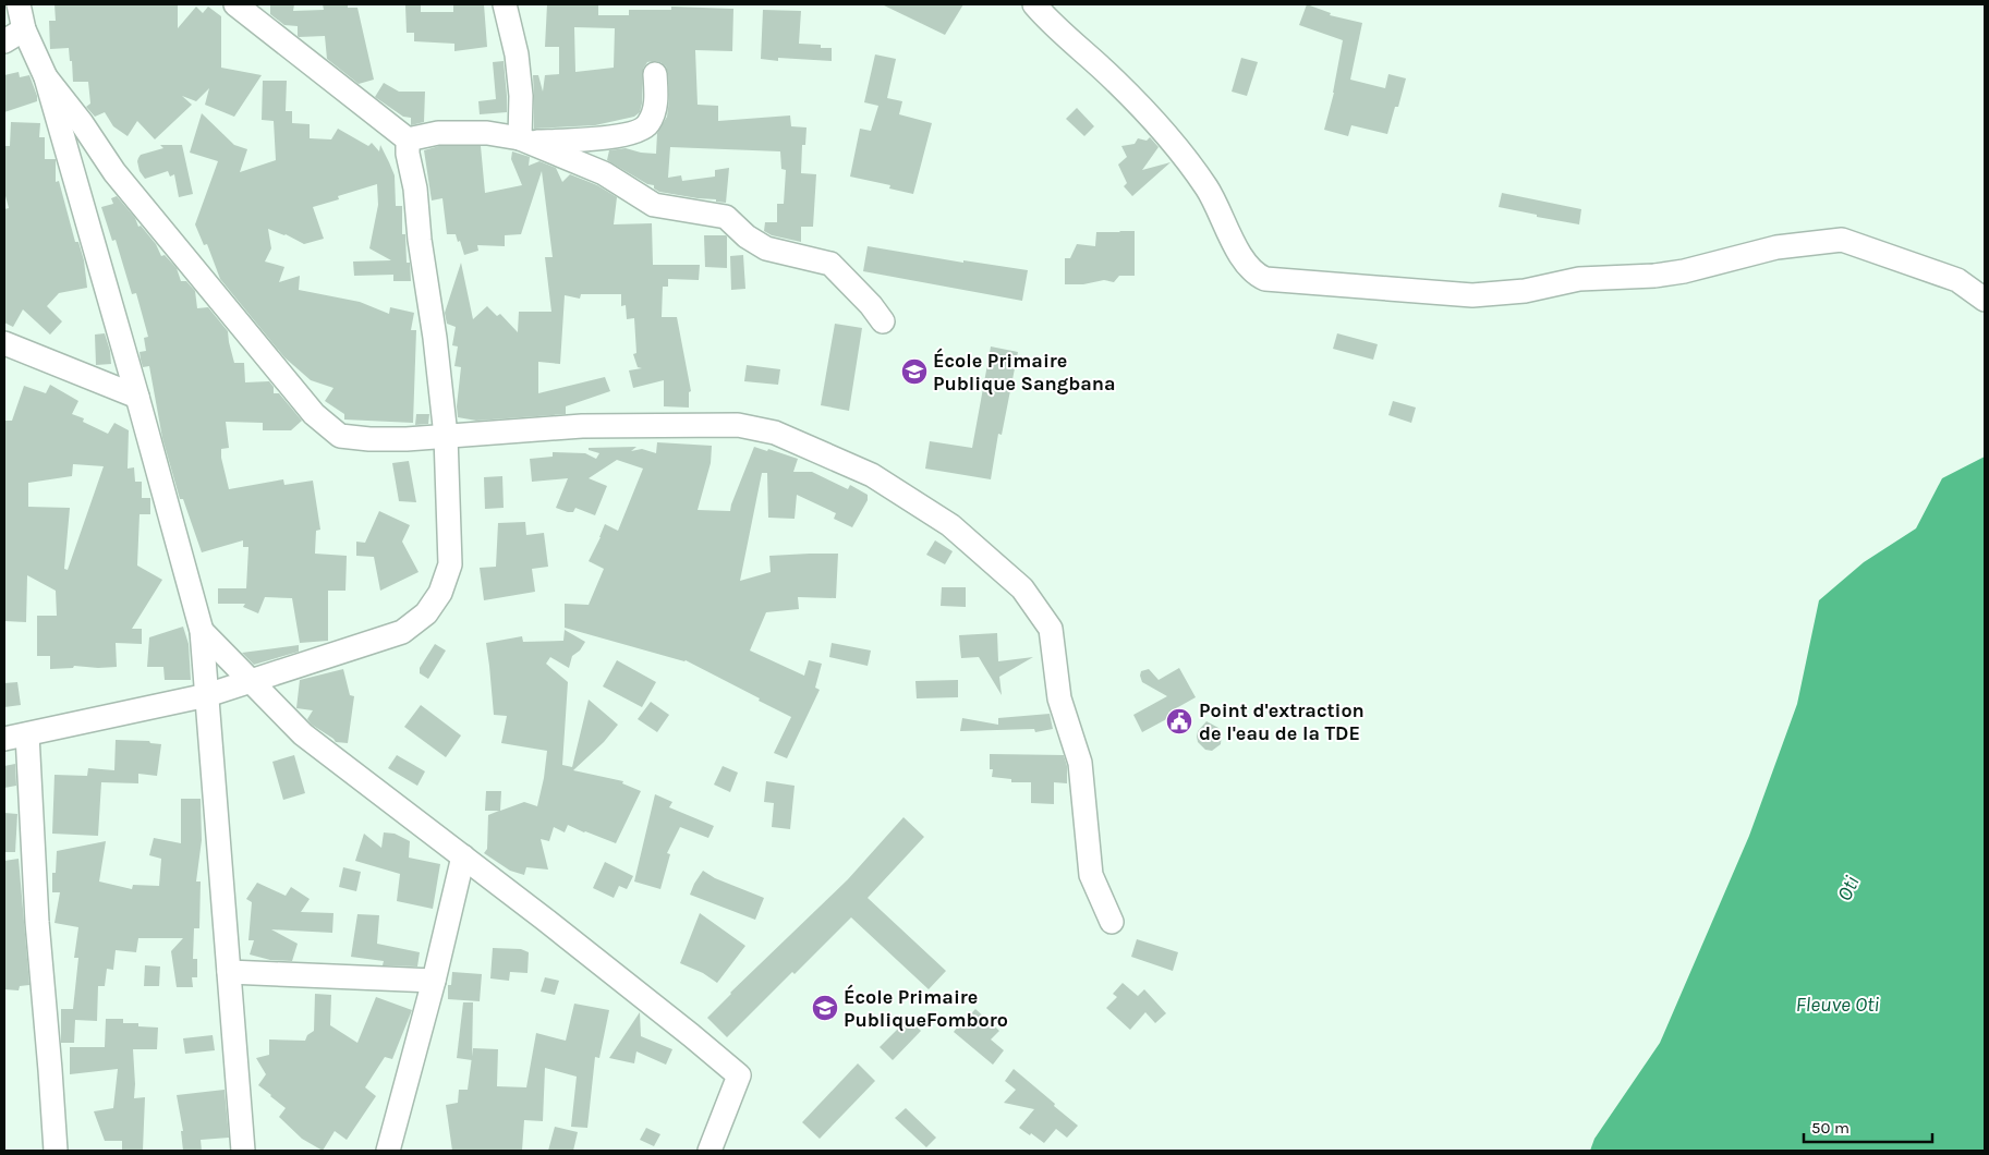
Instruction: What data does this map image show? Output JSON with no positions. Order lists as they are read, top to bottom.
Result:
{
  "water": ["Oti", "Fleuve Oti"],
  "places": {
    "school or university": ["École Primaire Publique Sangbana", "École Primaire PubliqueFomboro"],
    "public building": ["Point d'extraction de l'eau de la TDE"]
  },
  "scale_bar": "50 m"
}
